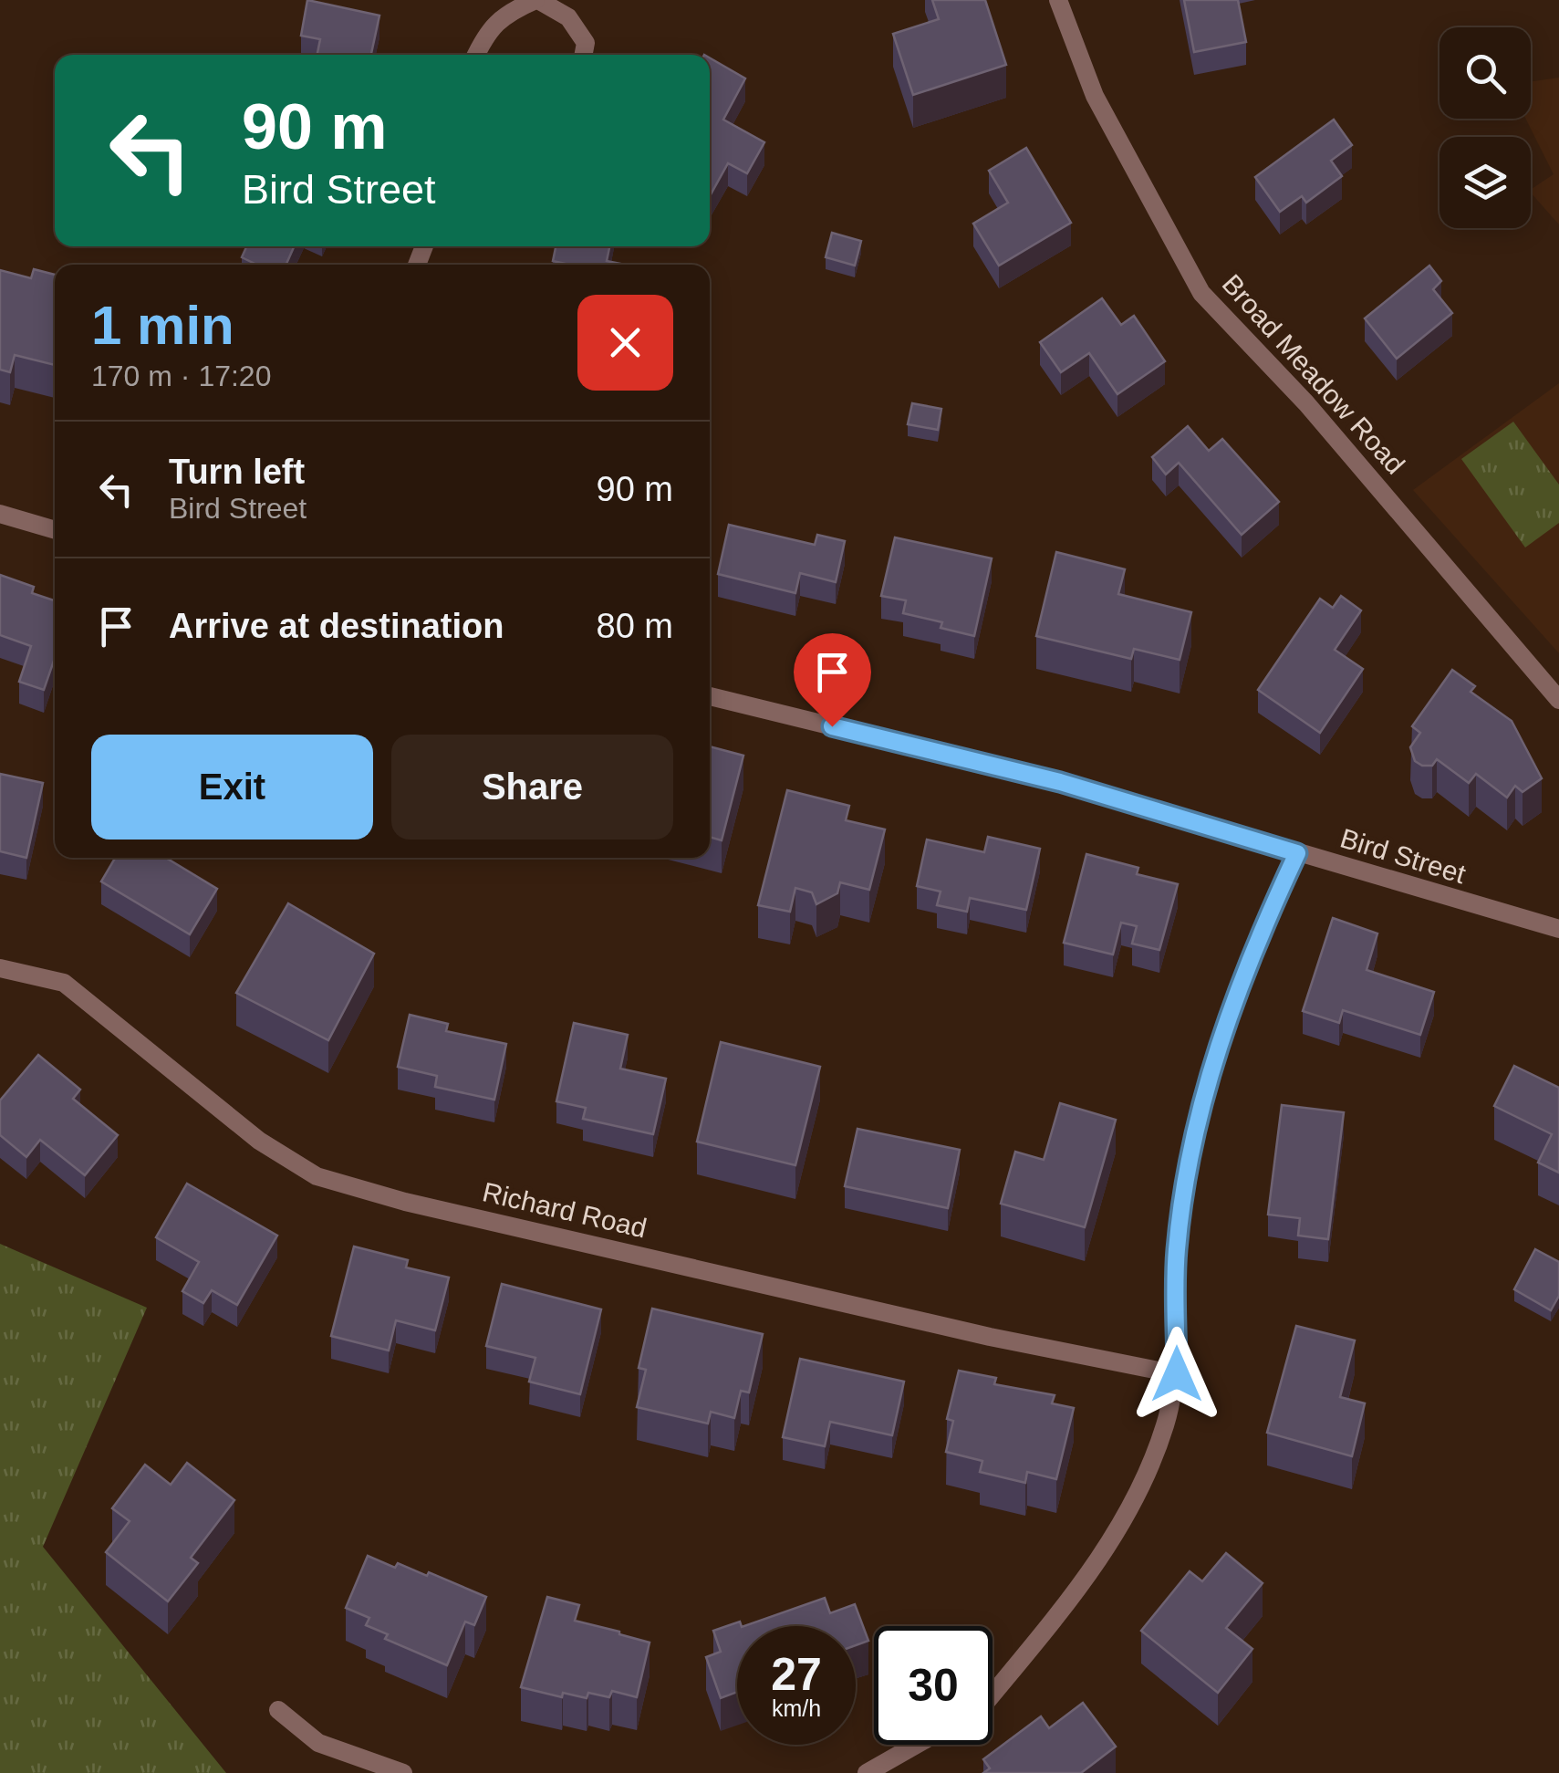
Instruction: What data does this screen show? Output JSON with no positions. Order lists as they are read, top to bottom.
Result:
{
  "streets": {
    "street": ["Broad Meadow Road", "Bird Street", "Richard Road"]
  },
  "page": {
    "turn": ["90 m", "Bird Street"],
    "heading": ["1 min", "170 m · 17:20"],
    "list": [
      {
        "name": "Turn left",
        "note": "Bird Street",
        "value": "90 m"
      },
      {
        "name": "Arrive at destination",
        "value": "80 m"
      }
    ],
    "buttons": ["Exit", "Share"],
    "speed": "27 km/h",
    "limit": "30"
  }
}
